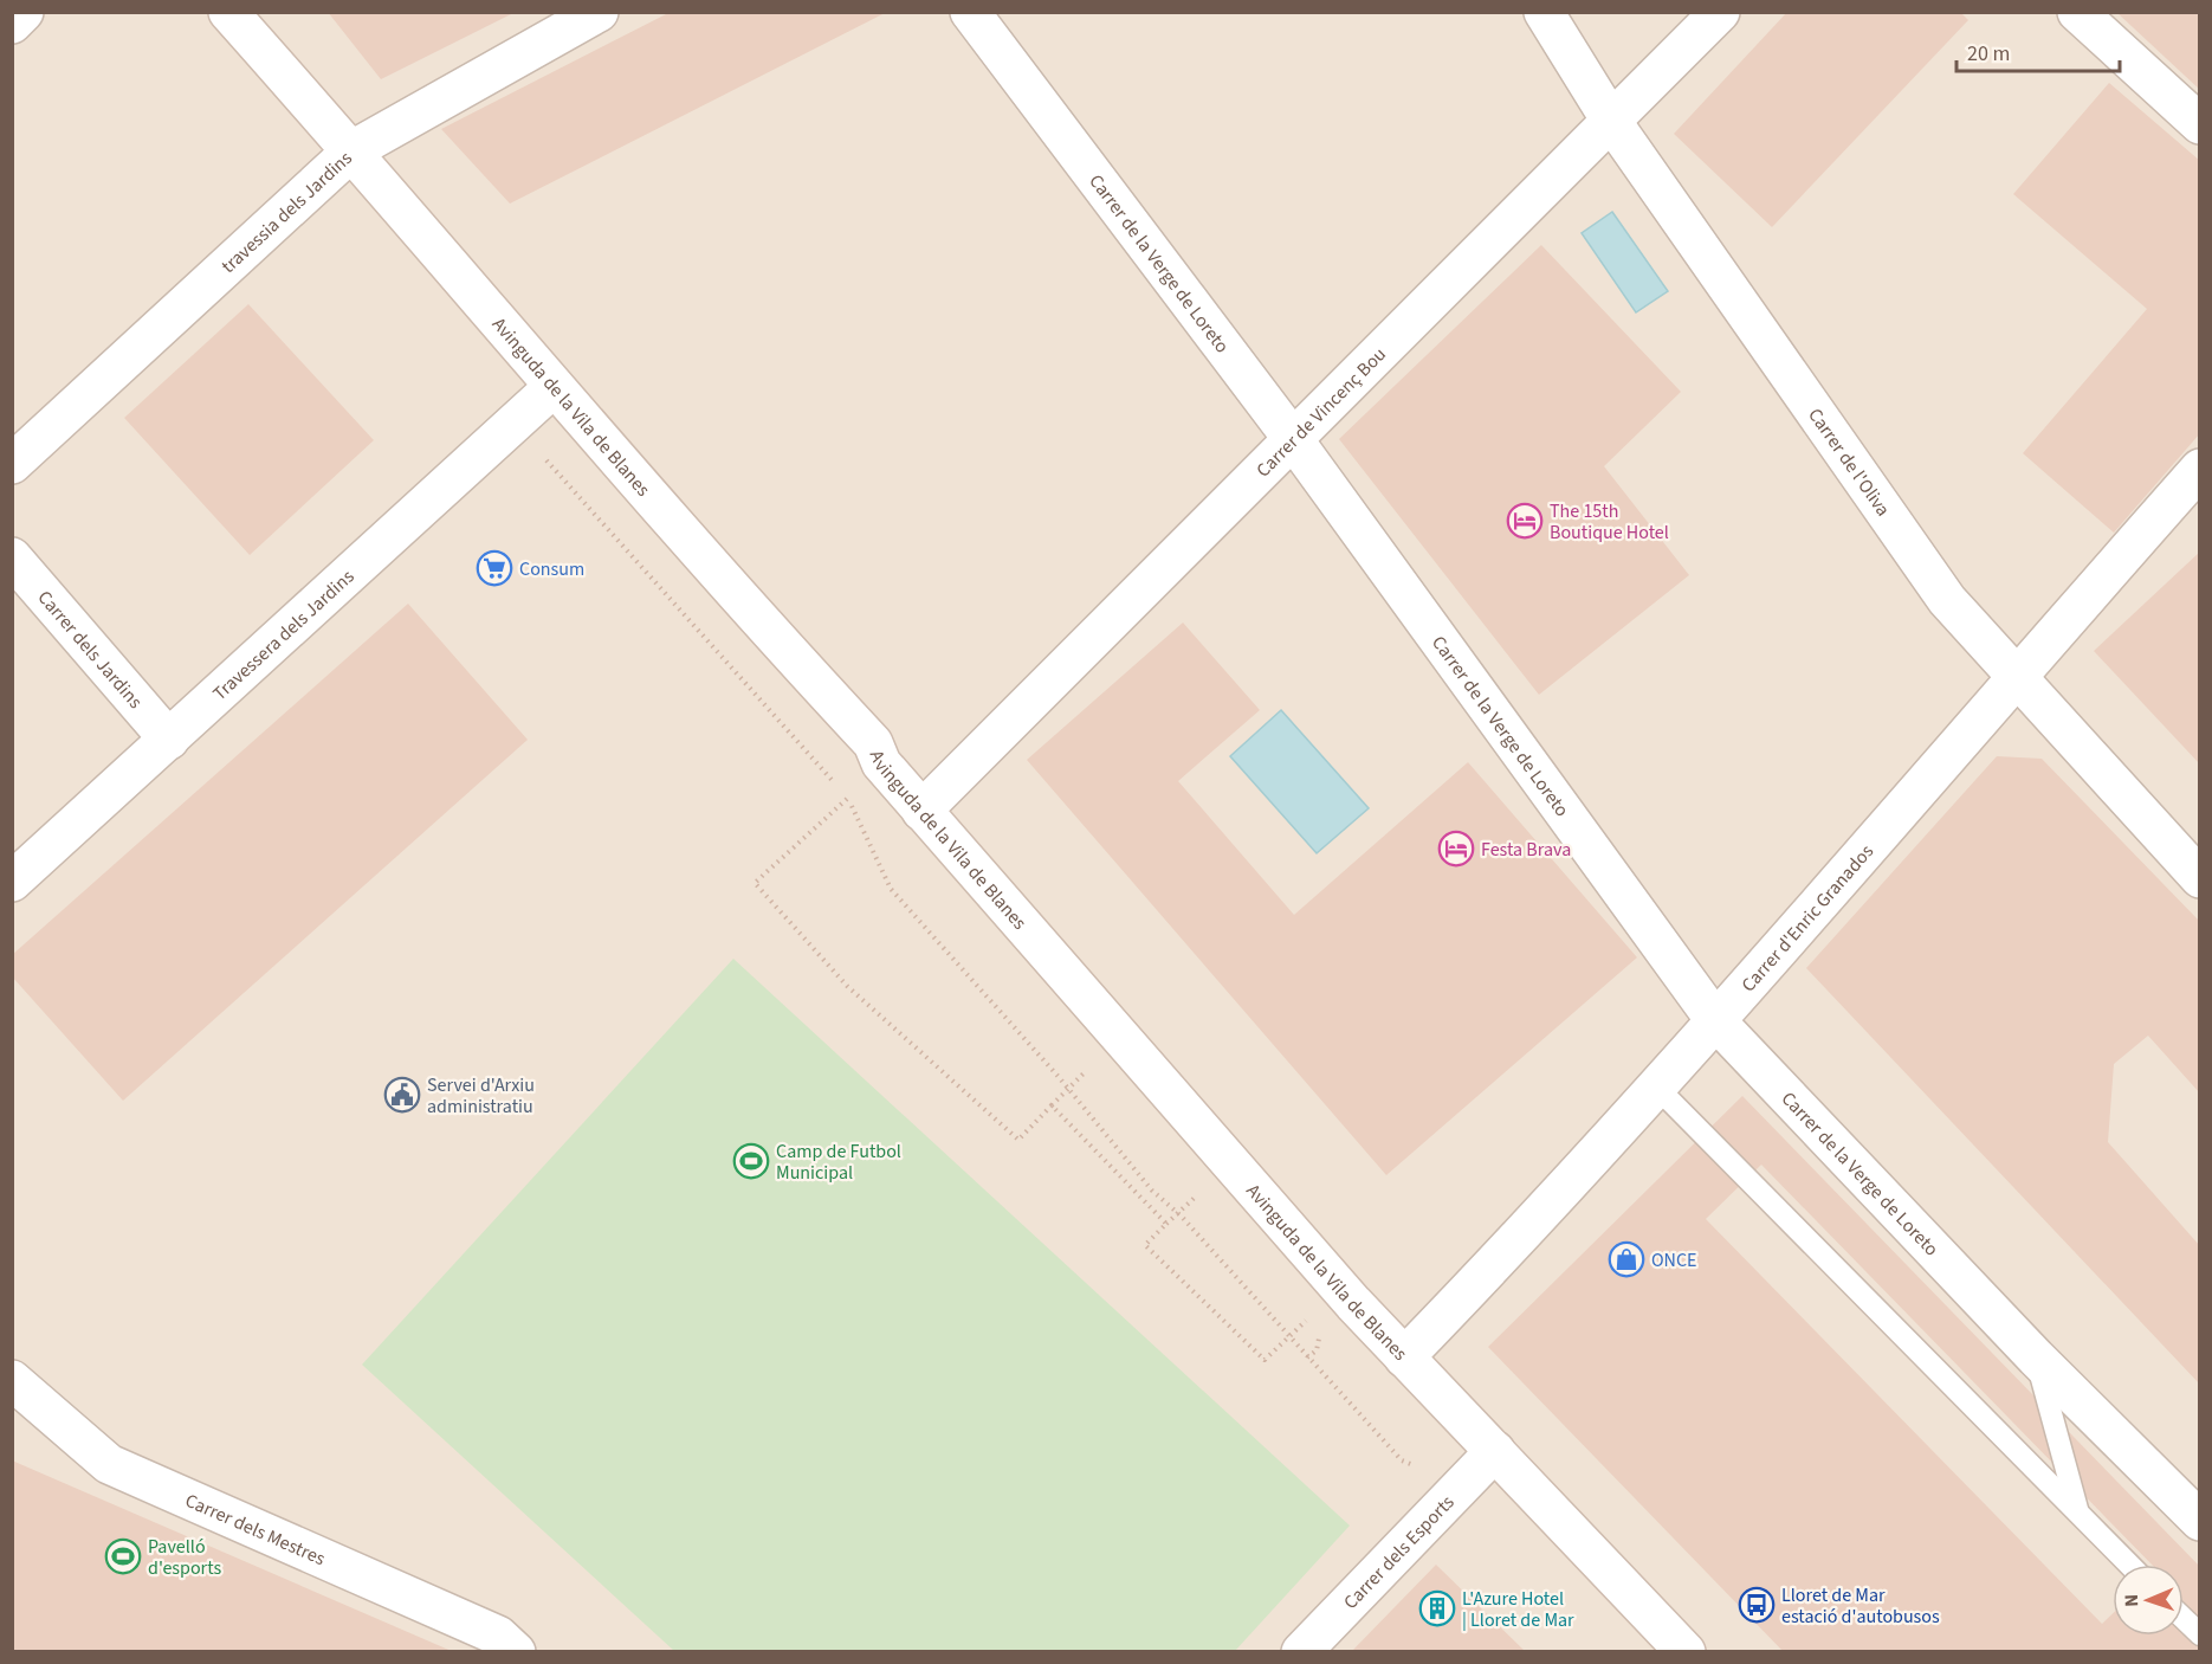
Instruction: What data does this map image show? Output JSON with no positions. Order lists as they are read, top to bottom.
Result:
{
  "streets": {
    "street": [
      "travessia dels Jardins",
      "Carrer de la Verge de Loreto",
      "Avinguda de la Vila de Blanes",
      "Carrer de Vincenç Bou",
      "Carrer de l'Oliva",
      "Travessera dels Jardins",
      "Carrer dels Jardins",
      "Carrer d'Enric Granados",
      "Carrer dels Mestres",
      "Carrer dels Esports"
    ]
  },
  "crossings": [
    ["travessia dels Jardins", "Avinguda de la Vila de Blanes"],
    ["Carrer de la Verge de Loreto", "Carrer de Vincenç Bou"],
    ["Carrer de la Verge de Loreto", "Carrer d'Enric Granados"],
    ["Avinguda de la Vila de Blanes", "Carrer de Vincenç Bou"],
    ["Avinguda de la Vila de Blanes", "Travessera dels Jardins"],
    ["Avinguda de la Vila de Blanes", "Carrer d'Enric Granados"],
    ["Avinguda de la Vila de Blanes", "Carrer dels Esports"],
    ["Carrer de Vincenç Bou", "Carrer de l'Oliva"],
    ["Carrer de l'Oliva", "Carrer d'Enric Granados"],
    ["Travessera dels Jardins", "Carrer dels Jardins"]
  ],
  "places": {
    "hotel": ["The 15th Boutique Hotel", "Festa Brava"],
    "supermarket": ["Consum"],
    "public building": ["Servei d'Arxiu administratiu"],
    "sports": ["Camp de Futbol Municipal", "Pavelló d'esports"],
    "shop": ["ONCE"],
    "bus stop": ["Lloret de Mar estació d'autobusos"],
    "building": ["L'Azure Hotel | Lloret de Mar"]
  },
  "scale_bar": "20 m",
  "north": "left"
}
